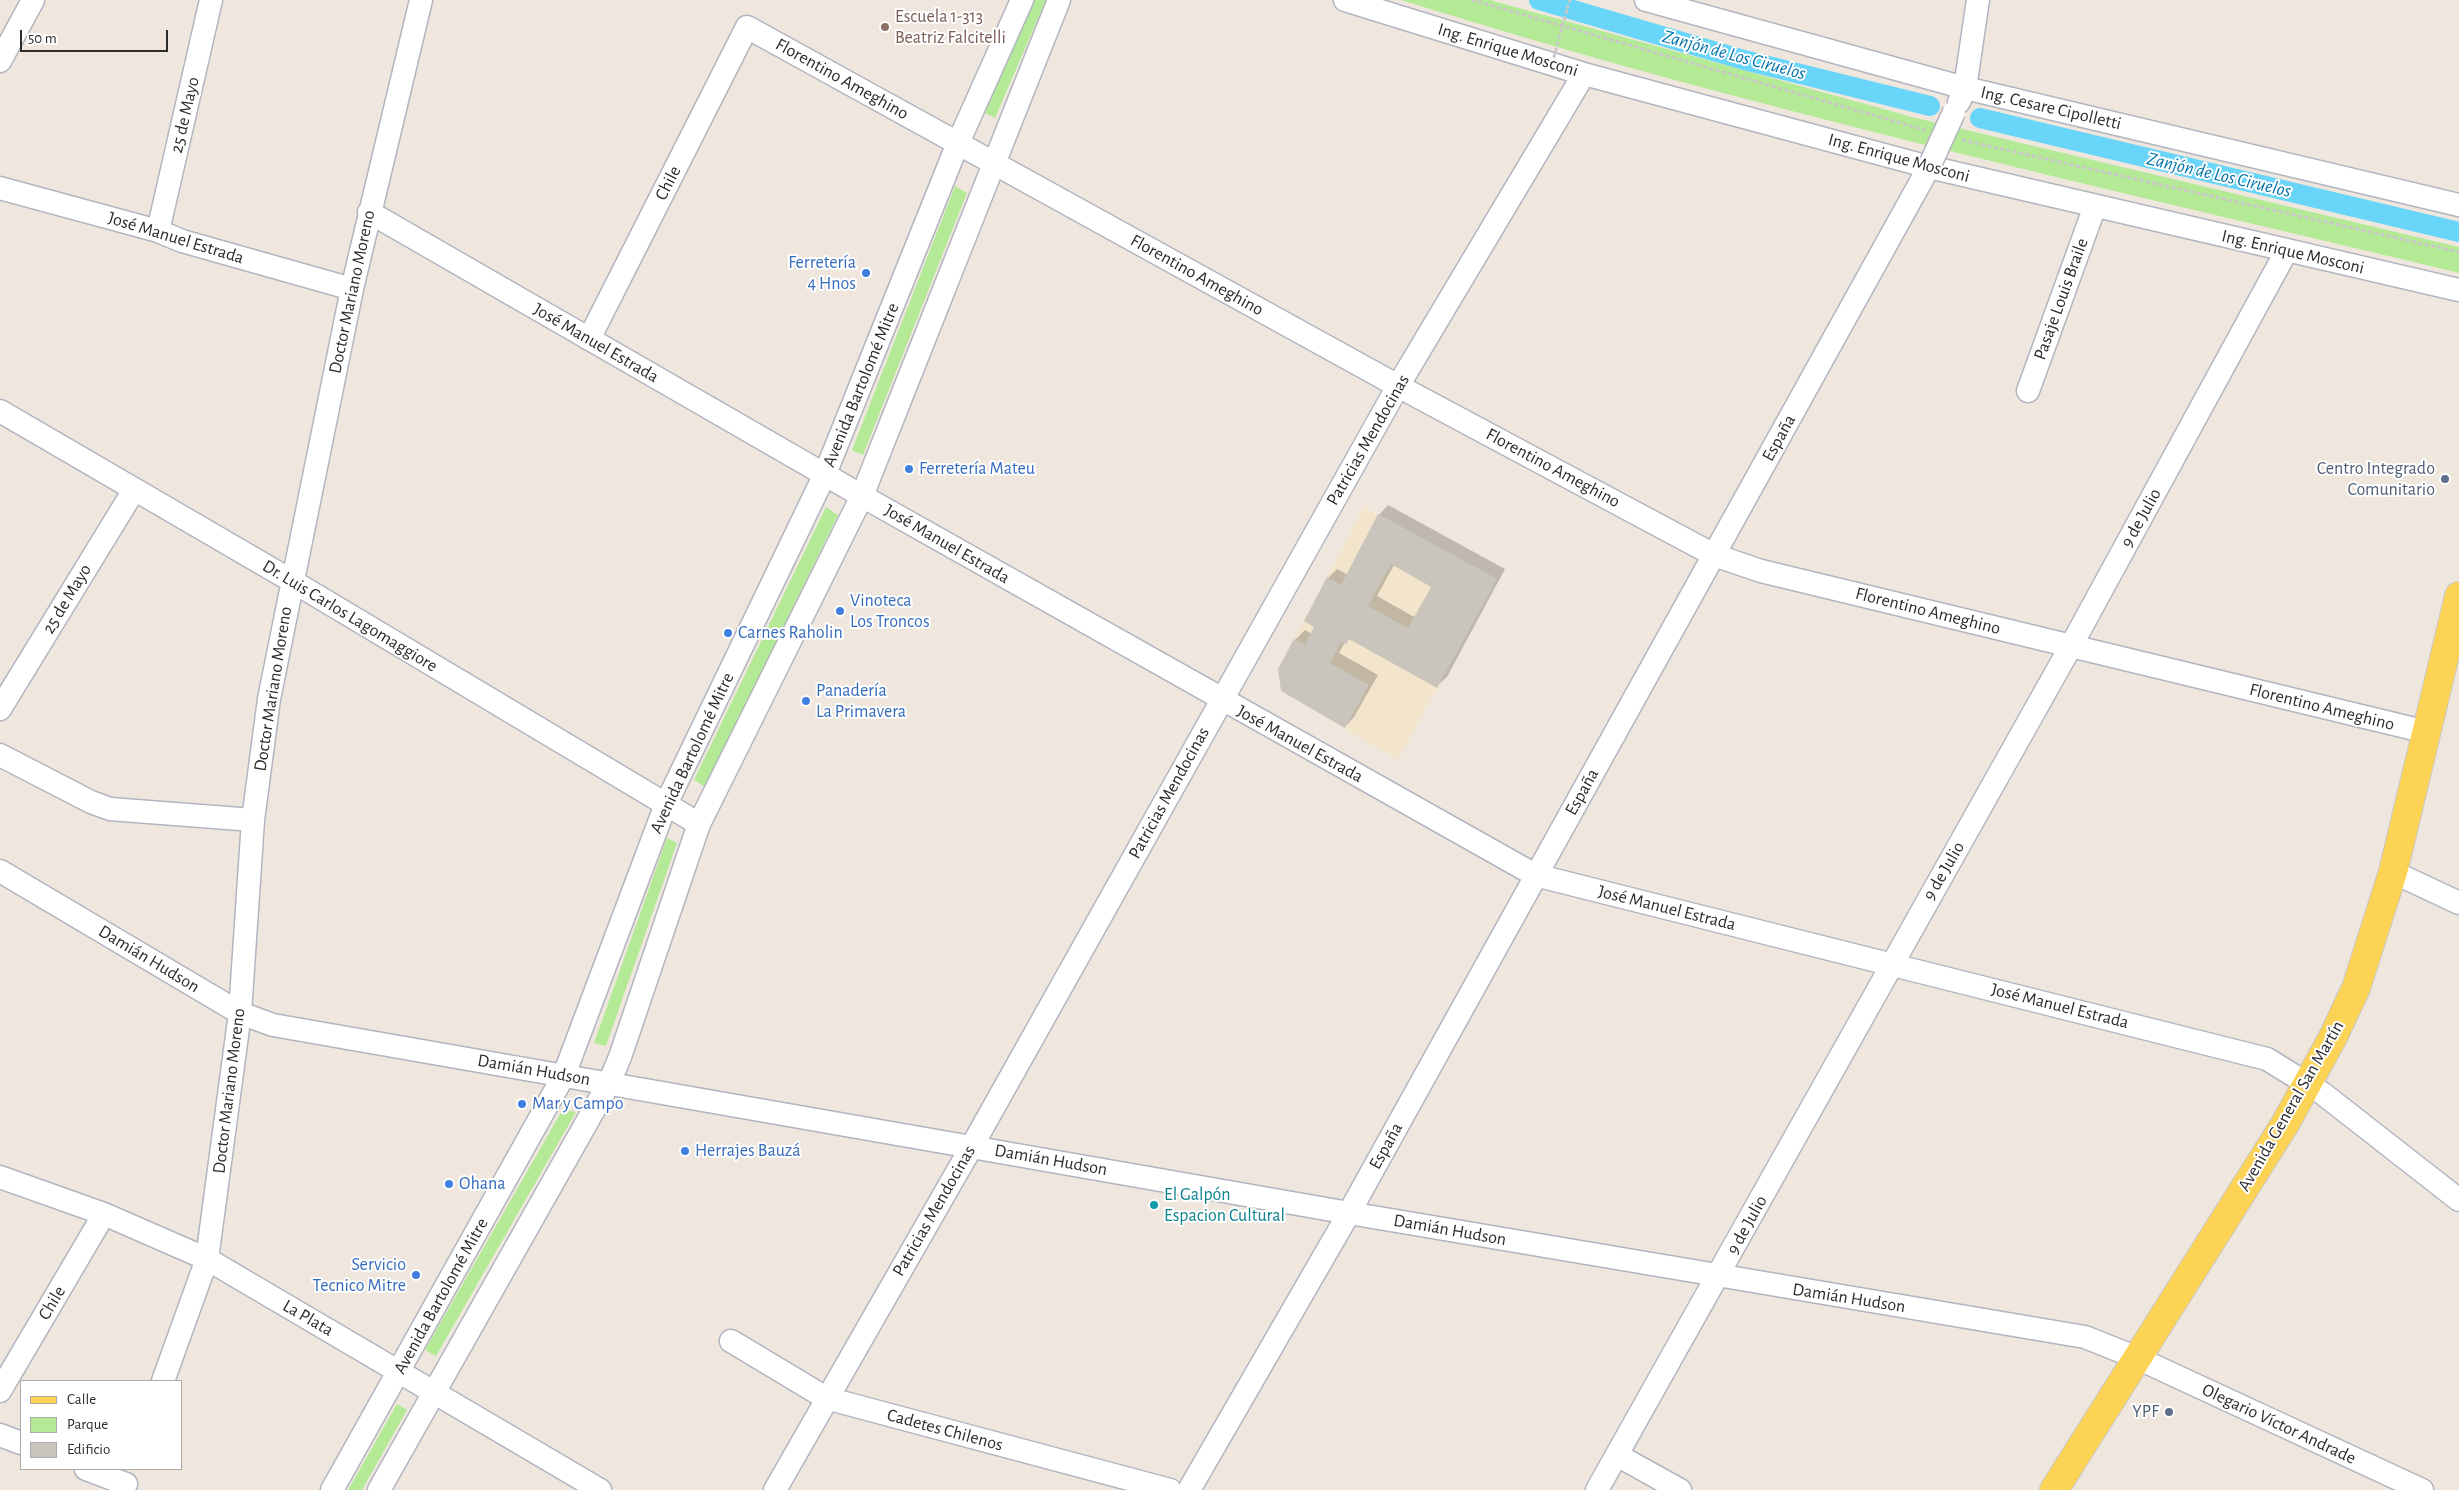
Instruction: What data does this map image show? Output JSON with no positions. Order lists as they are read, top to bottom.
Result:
{
  "streets": {
    "main road": ["Avenida General San Martín"],
    "street": [
      "Ing. Enrique Mosconi",
      "Florentino Ameghino",
      "Ing. Cesare Cipolletti",
      "25 de Mayo",
      "Chile",
      "José Manuel Estrada",
      "Doctor Mariano Moreno",
      "Pasaje Louis Braile",
      "Avenida Bartolomé Mitre",
      "España",
      "Patricias Mendocinas",
      "9 de Julio",
      "Dr. Luis Carlos Lagomaggiore",
      "Damián Hudson",
      "La Plata",
      "Olegario Víctor Andrade",
      "Cadetes Chilenos"
    ]
  },
  "crossings": [
    ["Ing. Enrique Mosconi", "Pasaje Louis Braile"],
    ["Ing. Enrique Mosconi", "España"],
    ["Ing. Enrique Mosconi", "Patricias Mendocinas"],
    ["Ing. Enrique Mosconi", "9 de Julio"],
    ["Florentino Ameghino", "Chile"],
    ["Florentino Ameghino", "Avenida Bartolomé Mitre"],
    ["Florentino Ameghino", "España"],
    ["Florentino Ameghino", "Patricias Mendocinas"],
    ["Florentino Ameghino", "9 de Julio"],
    ["Florentino Ameghino", "Avenida General San Martín"],
    ["Ing. Cesare Cipolletti", "España"],
    ["25 de Mayo", "José Manuel Estrada"],
    ["25 de Mayo", "Dr. Luis Carlos Lagomaggiore"],
    ["Chile", "José Manuel Estrada"],
    ["Chile", "La Plata"],
    ["José Manuel Estrada", "Doctor Mariano Moreno"],
    ["José Manuel Estrada", "Avenida Bartolomé Mitre"],
    ["José Manuel Estrada", "España"],
    ["José Manuel Estrada", "Patricias Mendocinas"],
    ["José Manuel Estrada", "9 de Julio"],
    ["José Manuel Estrada", "Avenida General San Martín"],
    ["Doctor Mariano Moreno", "Dr. Luis Carlos Lagomaggiore"],
    ["Doctor Mariano Moreno", "Damián Hudson"],
    ["Doctor Mariano Moreno", "La Plata"],
    ["Avenida Bartolomé Mitre", "Dr. Luis Carlos Lagomaggiore"],
    ["Avenida Bartolomé Mitre", "Damián Hudson"],
    ["Avenida Bartolomé Mitre", "La Plata"],
    ["España", "Damián Hudson"],
    ["Patricias Mendocinas", "Damián Hudson"],
    ["Patricias Mendocinas", "Cadetes Chilenos"],
    ["9 de Julio", "Damián Hudson"],
    ["Damián Hudson", "Avenida General San Martín"],
    ["Damián Hudson", "Olegario Víctor Andrade"],
    ["Avenida General San Martín", "Olegario Víctor Andrade"]
  ],
  "water": ["Zanjón de Los Ciruelos"],
  "places": [
    "Escuela 1-313 Beatriz Falcitelli",
    "Ferretería 4 Hnos",
    "Ferretería Mateu",
    "Centro Integrado Comunitario",
    "Vinoteca Los Troncos",
    "Carnes Raholin",
    "Panadería La Primavera",
    "Mar y Campo",
    "Herrajes Bauzá",
    "Ohana",
    "El Galpón Espacion Cultural",
    "Servicio Tecnico Mitre",
    "YPF"
  ],
  "legend": ["Calle", "Parque", "Edificio"],
  "scale_bar": "50 m"
}
